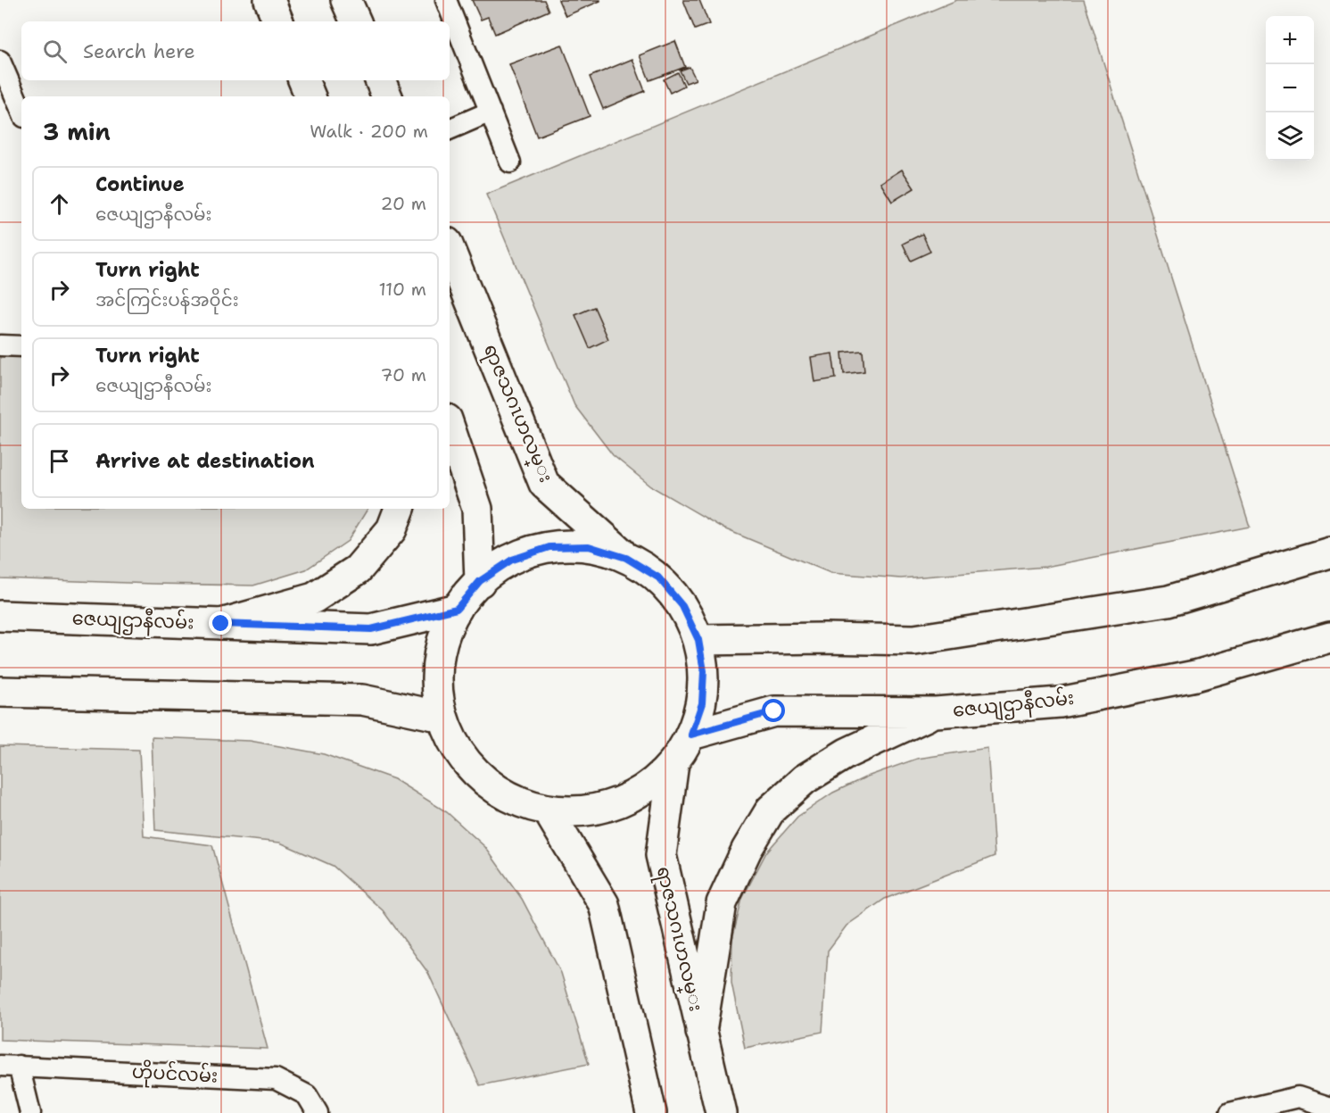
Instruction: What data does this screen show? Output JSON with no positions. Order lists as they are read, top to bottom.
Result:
{
  "streets": {
    "main road": ["ရာဇသဂၤဟလမ္း", "ဇေယျဌာနီလမ်း"],
    "street": ["ဟိုပင်လမ်း"]
  },
  "page": {
    "map_buttons": ["+", "−"],
    "search": "Search here",
    "heading": ["3 min", "Walk · 200 m"],
    "list": [
      ["Continue", "ဇေယျဌာနီလမ်း", "20 m"],
      ["Turn right", "အင်ကြင်းပန်အ၀ိုင်း", "110 m"],
      ["Turn right", "ဇေယျဌာနီလမ်း", "70 m"],
      "Arrive at destination"
    ]
  }
}
